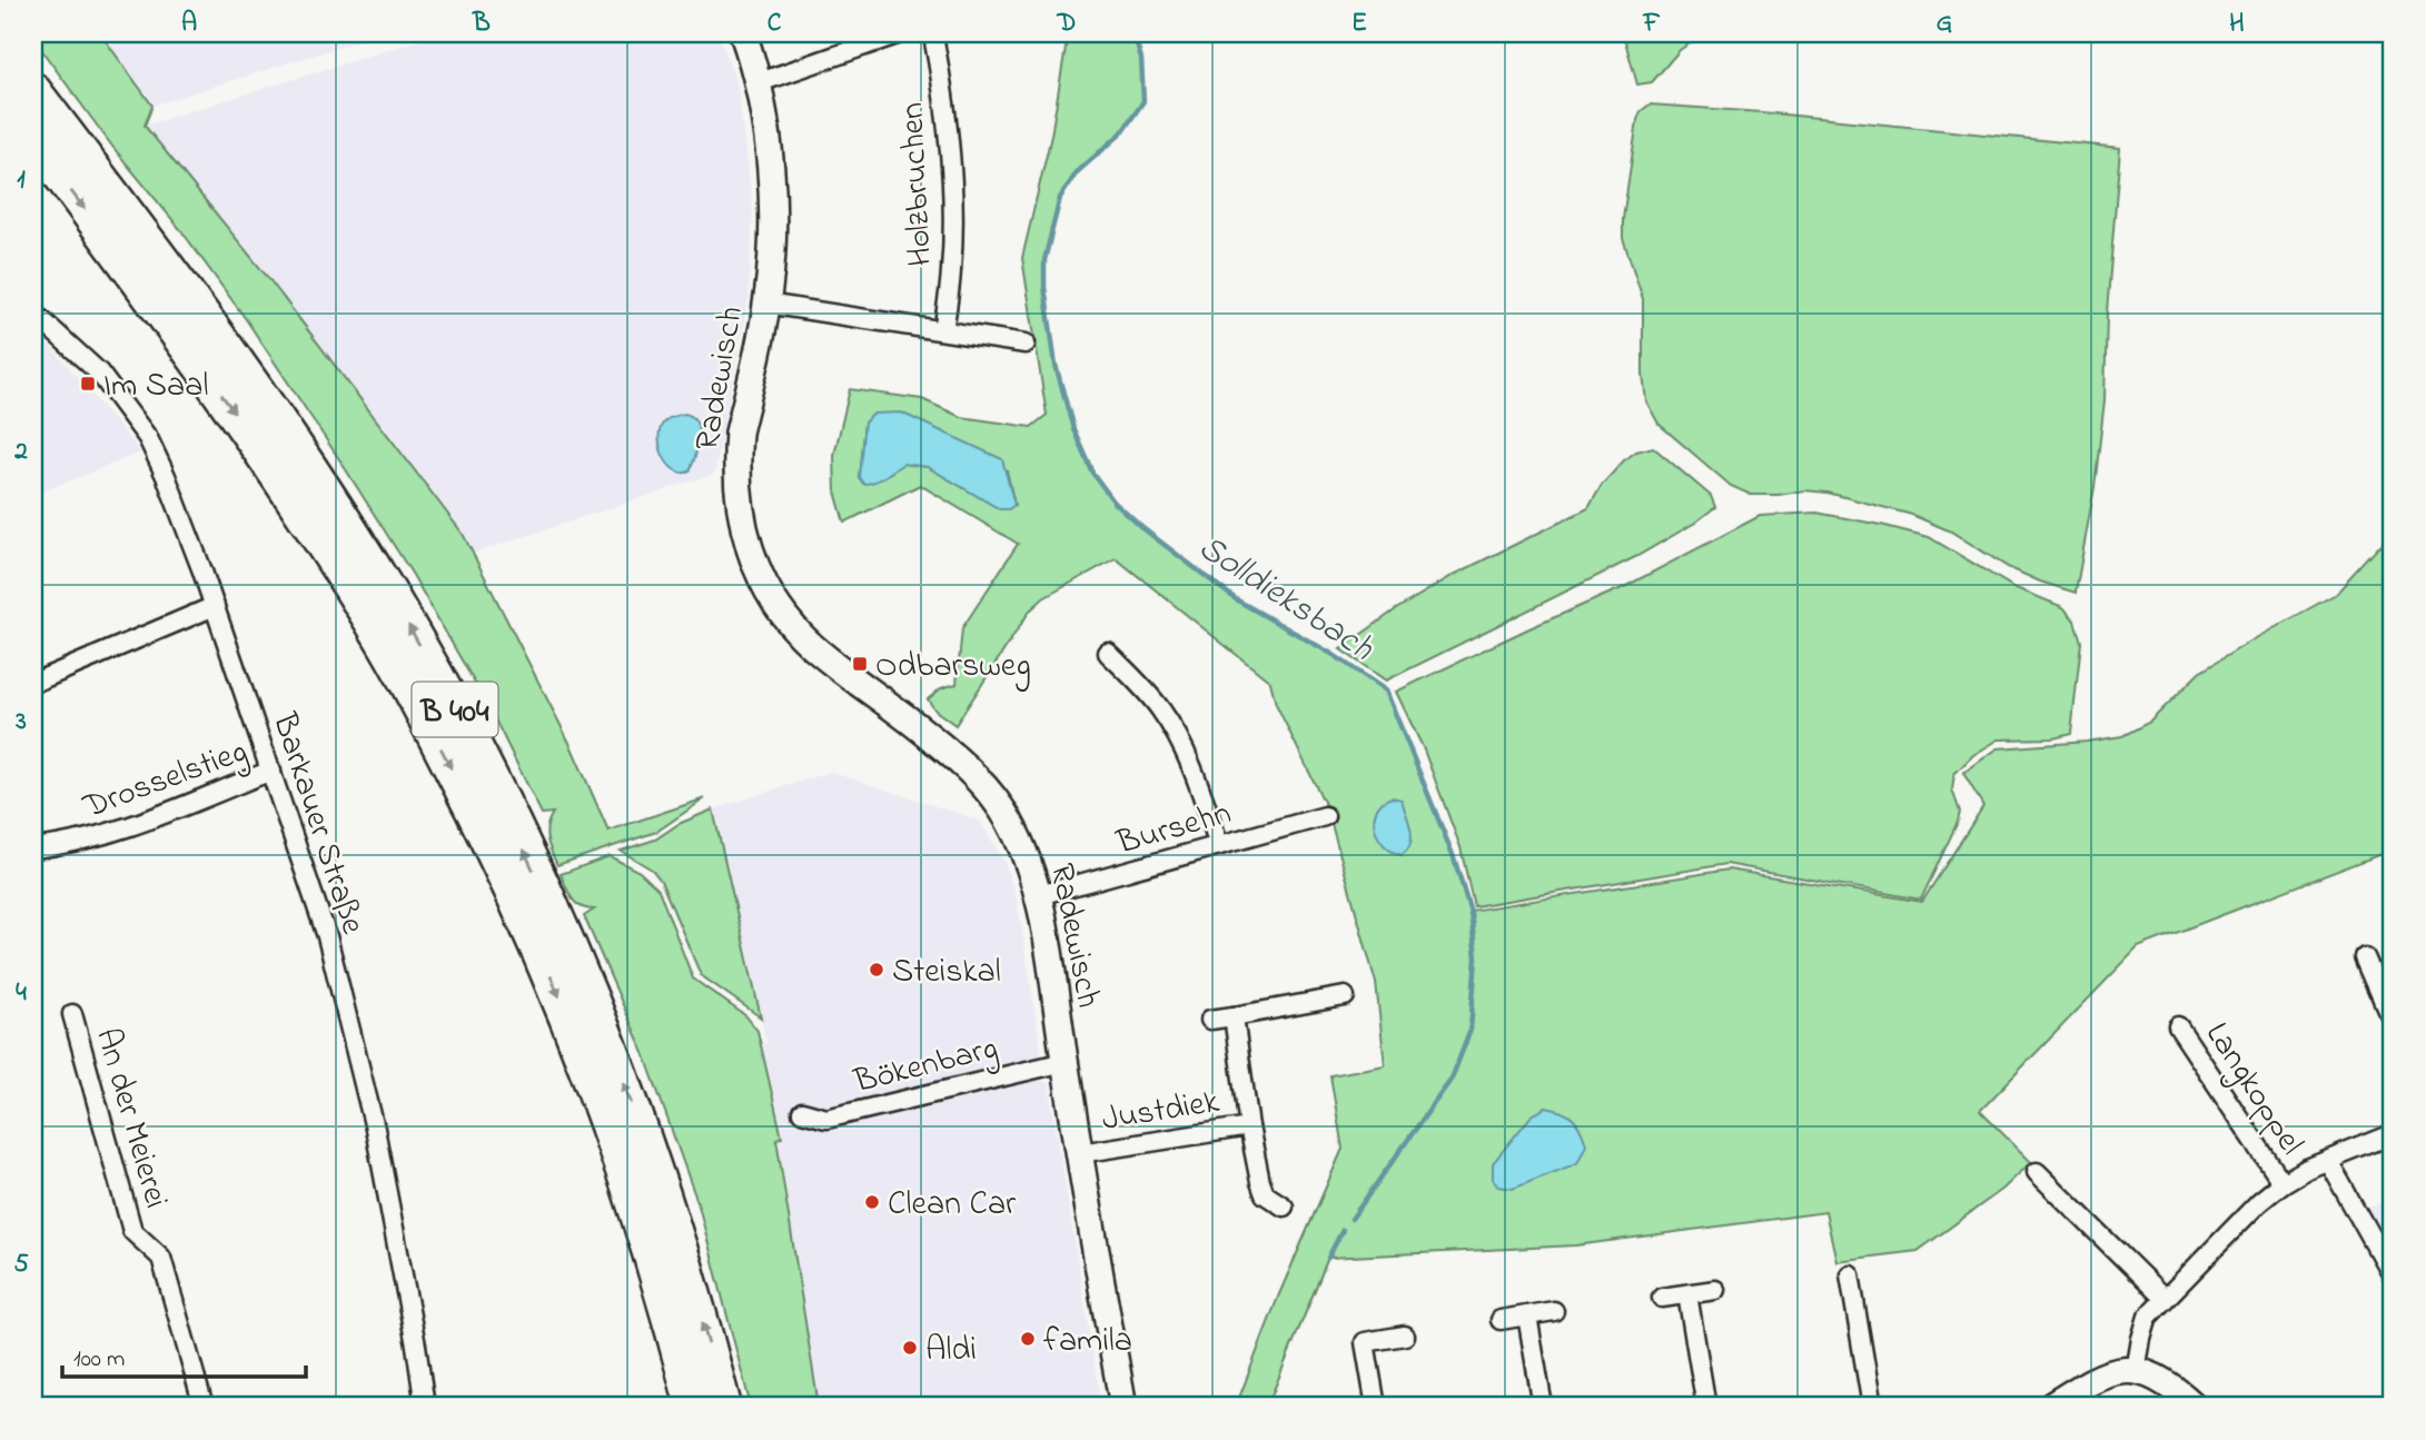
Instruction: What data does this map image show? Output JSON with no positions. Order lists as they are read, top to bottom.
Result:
{
  "streets": {
    "highway": ["B 404"],
    "street": [
      "Holzbruchen",
      "Radewisch",
      "Drosselstieg",
      "Barkauer Straße",
      "Bursehn",
      "Bökenbarg",
      "Langkoppel",
      "Justdiek",
      "An der Meierei"
    ]
  },
  "crossings": [
    ["Radewisch", "Bursehn"],
    ["Radewisch", "Bökenbarg"],
    ["Radewisch", "Justdiek"],
    ["Drosselstieg", "Barkauer Straße"]
  ],
  "water": ["Solldieksbach"],
  "places": {
    "transit": ["Im Saal", "Odbarsweg"],
    "other": [
      "Steiskal",
      "Clean Car",
      "famila",
      "Aldi"
    ]
  },
  "scale_bar": "100 m",
  "grid": {
    "columns": [
      "A",
      "B",
      "C",
      "D",
      "E",
      "F",
      "G",
      "H"
    ],
    "rows": [
      "1",
      "2",
      "3",
      "4",
      "5"
    ]
  }
}
